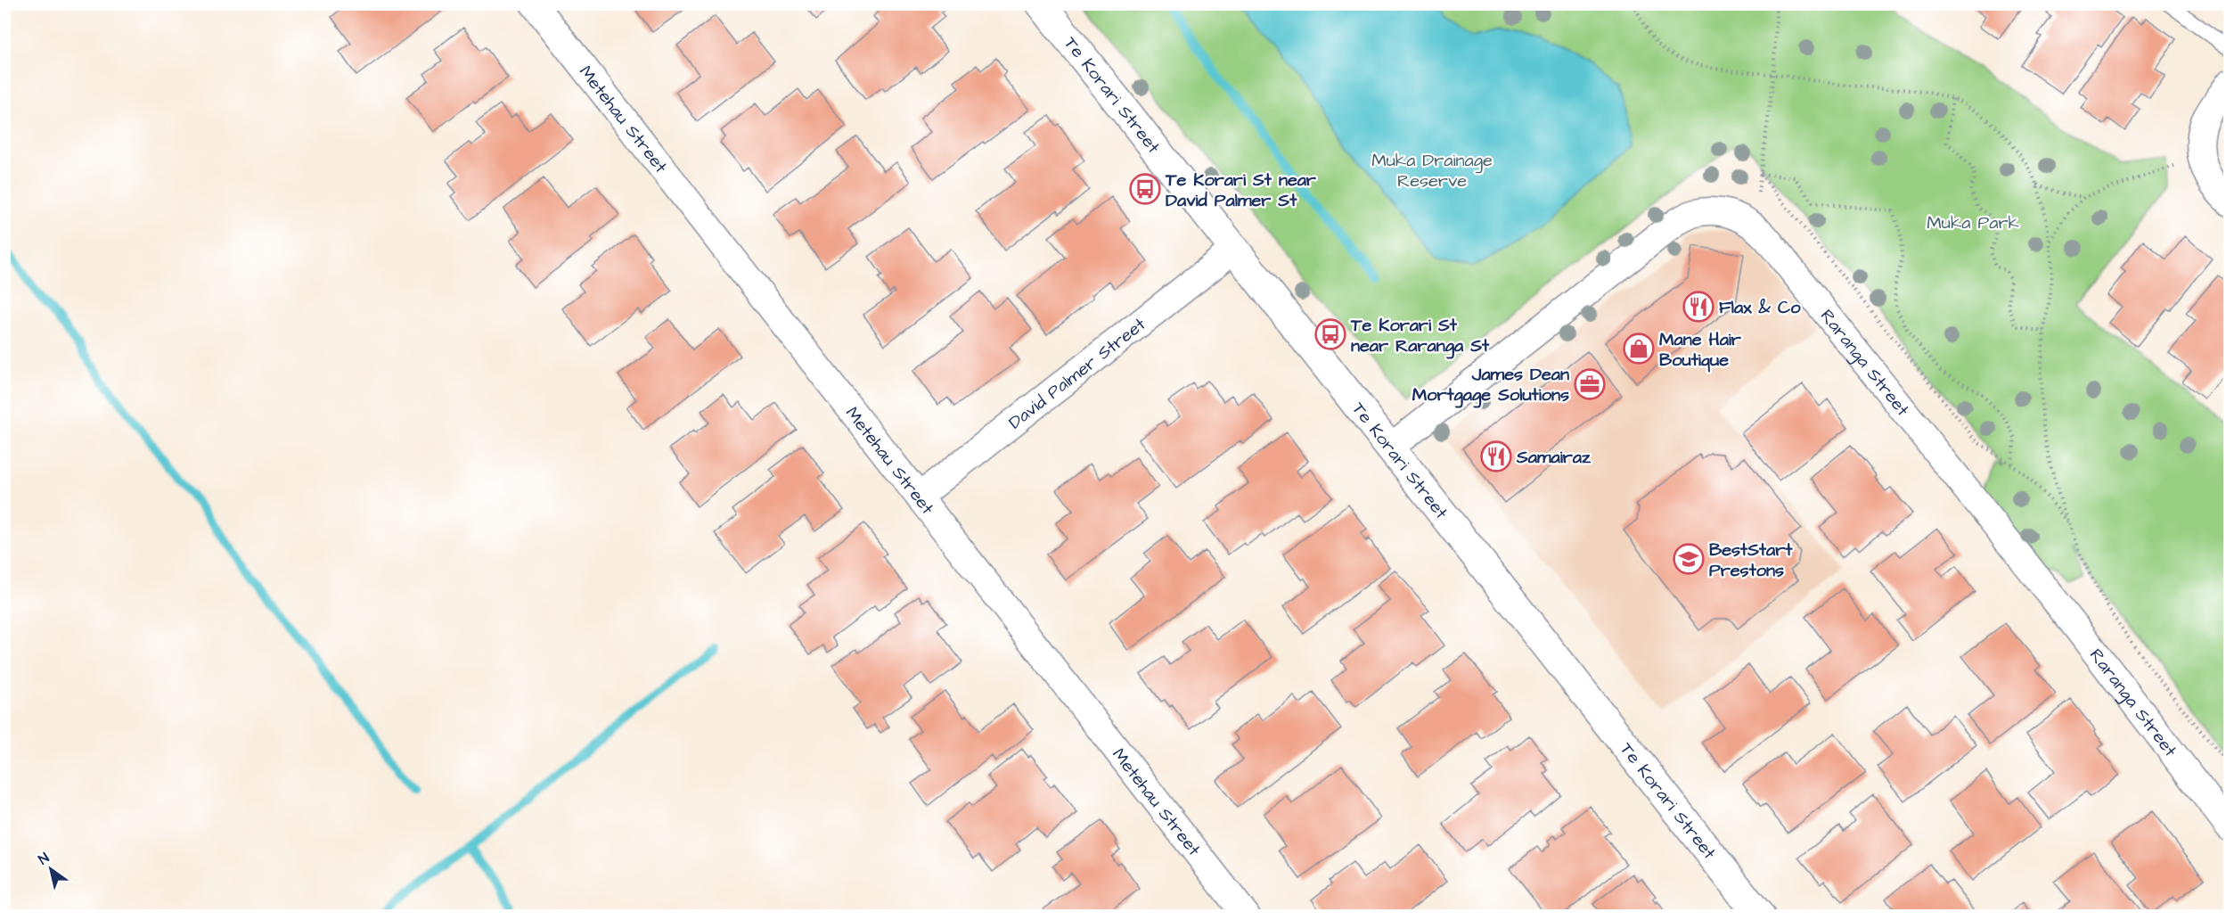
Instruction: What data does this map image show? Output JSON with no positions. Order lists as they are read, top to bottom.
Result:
{
  "streets": {
    "street": [
      "Te Korari Street",
      "Metehau Street",
      "Raranga Street",
      "David Palmer Street"
    ]
  },
  "crossings": [
    ["Te Korari Street", "Raranga Street"],
    ["Te Korari Street", "David Palmer Street"],
    ["Metehau Street", "David Palmer Street"]
  ],
  "parks": ["Muka Drainage Reserve", "Muka Park"],
  "places": {
    "bus stop": ["Te Korari St near David Palmer St", "Te Korari St near Raranga St"],
    "restaurant": ["Flax & Co", "Samairaz"],
    "shop": ["Mane Hair Boutique"],
    "office": ["James Dean Mortgage Solutions"],
    "school or university": ["BestStart Prestons"]
  },
  "north": "top left"
}
